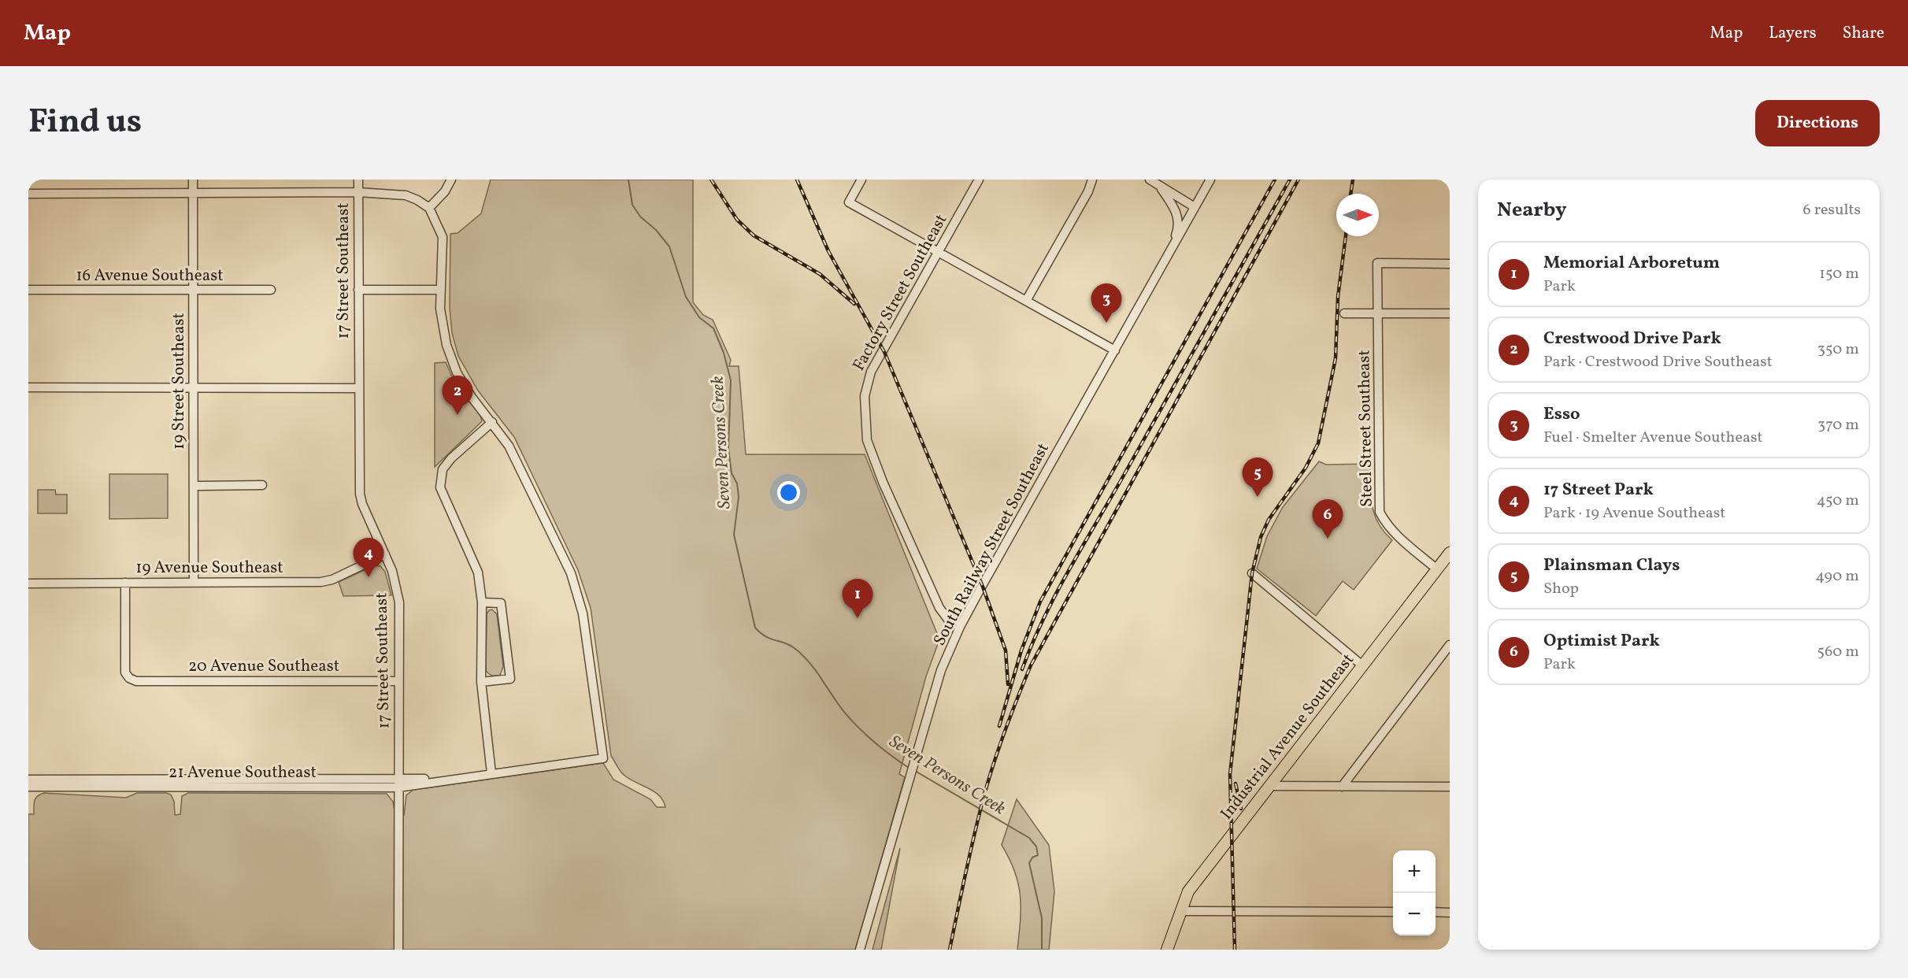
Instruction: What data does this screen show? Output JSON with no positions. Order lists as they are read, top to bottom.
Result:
{
  "streets": {
    "main road": ["Industrial Avenue Southeast"],
    "street": [
      "17 Street Southeast",
      "16 Avenue Southeast",
      "Factory Street Southeast",
      "19 Street Southeast",
      "Steel Street Southeast",
      "South Railway Street Southeast",
      "19 Avenue Southeast",
      "20 Avenue Southeast",
      "21 Avenue Southeast"
    ]
  },
  "crossings": [
    ["17 Street Southeast", "19 Avenue Southeast"],
    ["17 Street Southeast", "20 Avenue Southeast"],
    ["17 Street Southeast", "21 Avenue Southeast"],
    ["16 Avenue Southeast", "19 Street Southeast"],
    ["Factory Street Southeast", "South Railway Street Southeast"],
    ["19 Street Southeast", "19 Avenue Southeast"],
    ["Steel Street Southeast", "Industrial Avenue Southeast"],
    ["19 Avenue Southeast", "20 Avenue Southeast"]
  ],
  "water": ["Seven Persons Creek"],
  "north": "right",
  "page": {
    "header": "Map",
    "nav": ["Map", "Layers", "Share"],
    "title": "Find us",
    "buttons": "Directions",
    "heading": ["Nearby", "6 results"],
    "list": [
      {
        "mark": "1",
        "name": "Memorial Arboretum",
        "note": "Park",
        "value": "150 m"
      },
      {
        "mark": "2",
        "name": "Crestwood Drive Park",
        "note": "Park · Crestwood Drive Southeast",
        "value": "350 m"
      },
      {
        "mark": "3",
        "name": "Esso",
        "note": "Fuel · Smelter Avenue Southeast",
        "value": "370 m"
      },
      {
        "mark": "4",
        "name": "17 Street Park",
        "note": "Park · 19 Avenue Southeast",
        "value": "450 m"
      },
      {
        "mark": "5",
        "name": "Plainsman Clays",
        "note": "Shop",
        "value": "490 m"
      },
      {
        "mark": "6",
        "name": "Optimist Park",
        "note": "Park",
        "value": "560 m"
      }
    ],
    "pins": [
      "3",
      "2",
      "5",
      "6",
      "4",
      "1"
    ],
    "map_buttons": ["+", "−"]
  }
}
